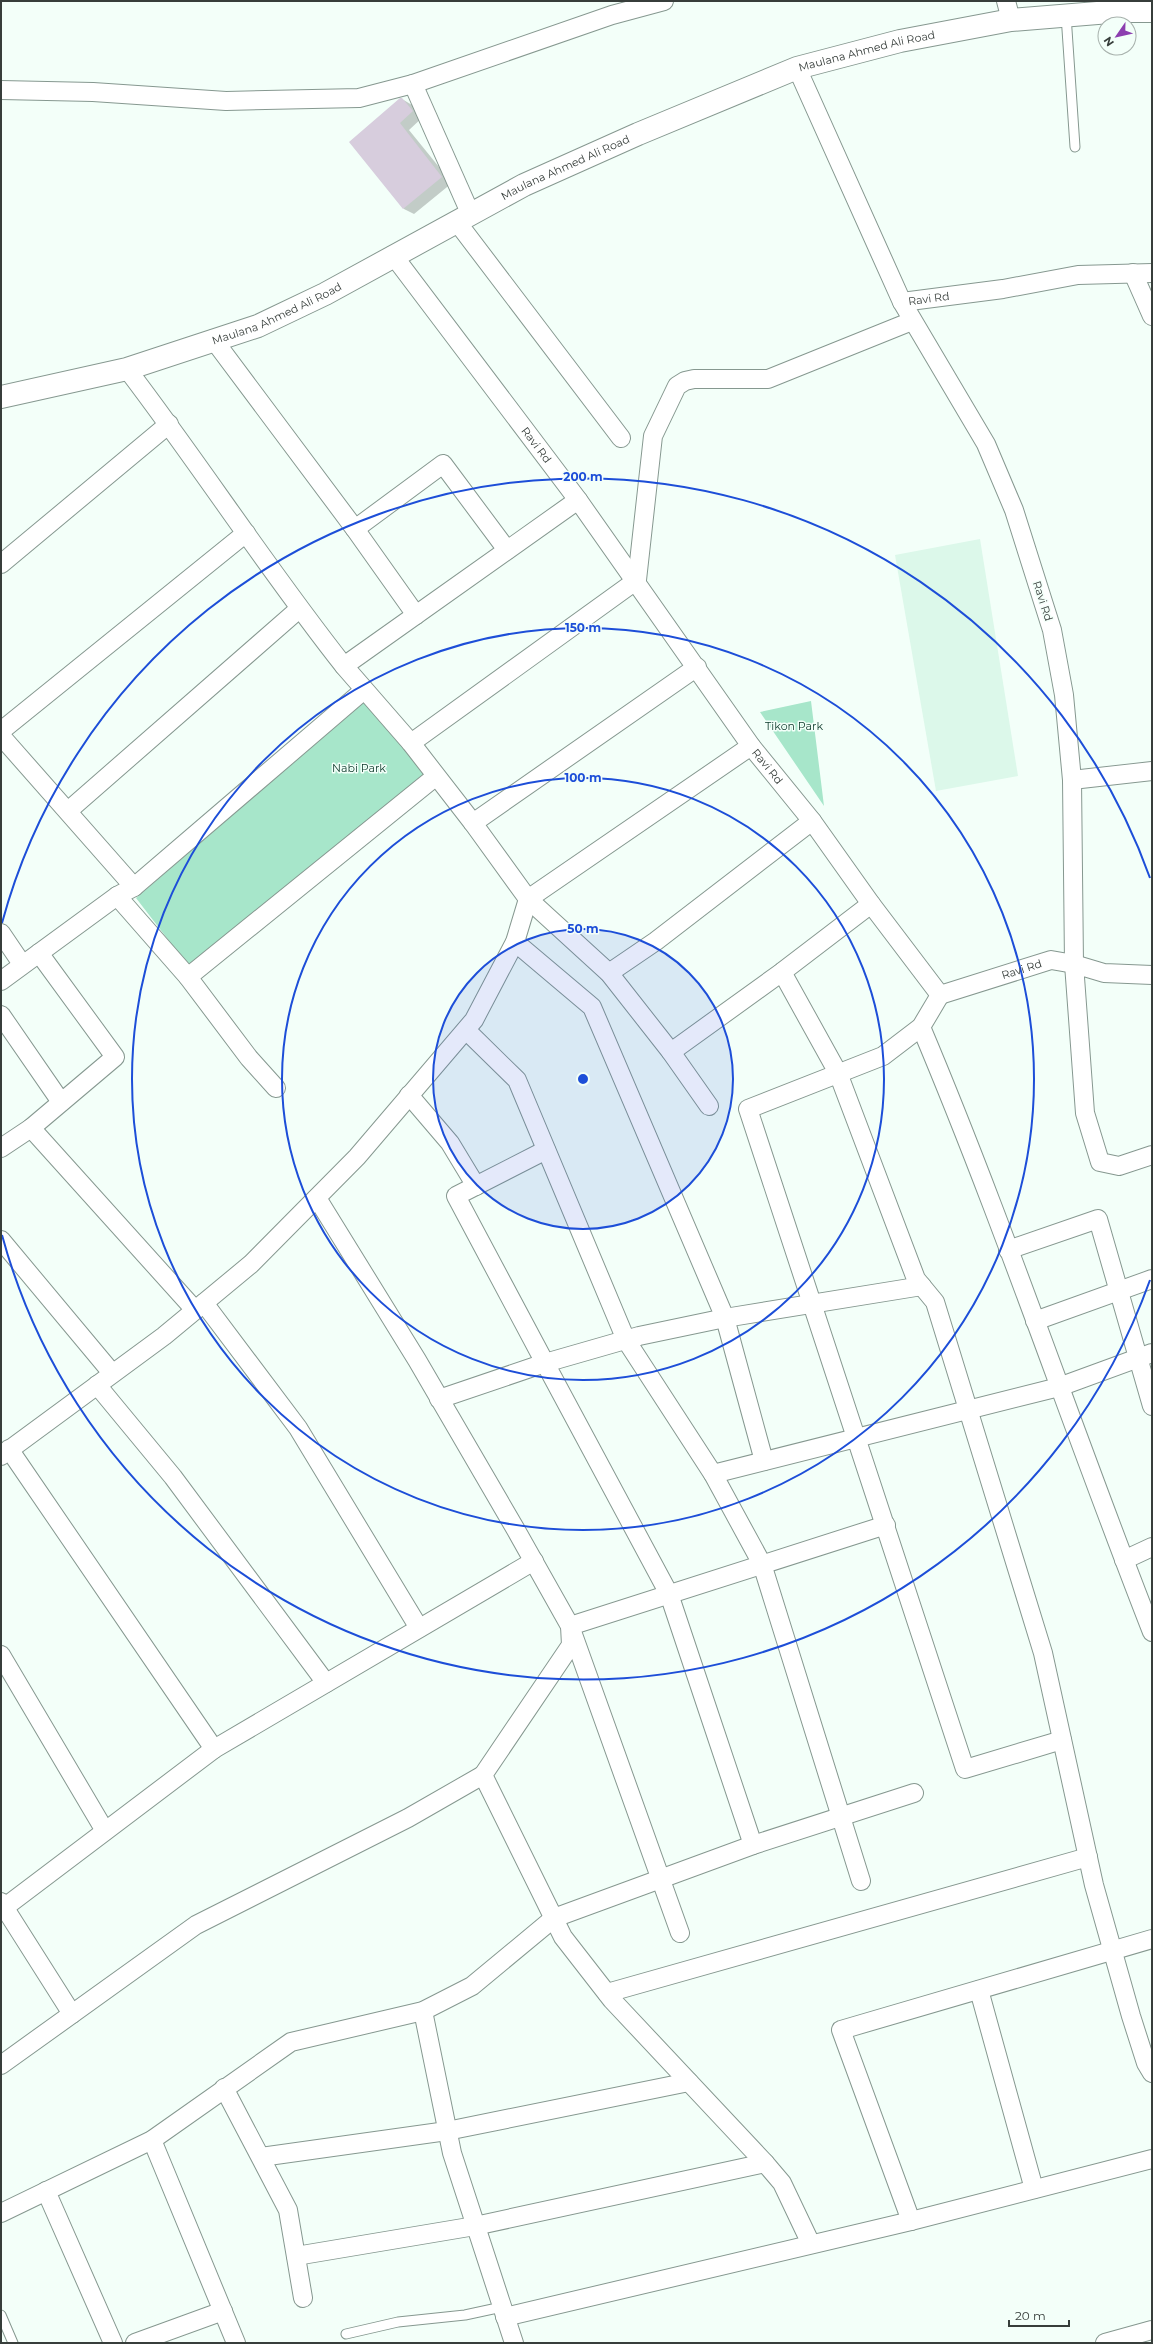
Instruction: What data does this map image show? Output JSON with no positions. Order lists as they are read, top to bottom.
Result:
{
  "streets": {
    "street": ["Maulana Ahmed Ali Road", "Ravi Rd"]
  },
  "crossings": [
    ["Maulana Ahmed Ali Road", "Ravi Rd"]
  ],
  "parks": ["Tikon Park", "Nabi Park"],
  "scale_bar": "20 m",
  "north": "bottom left",
  "rings": [
    "200 m",
    "150 m",
    "100 m",
    "50 m"
  ]
}
